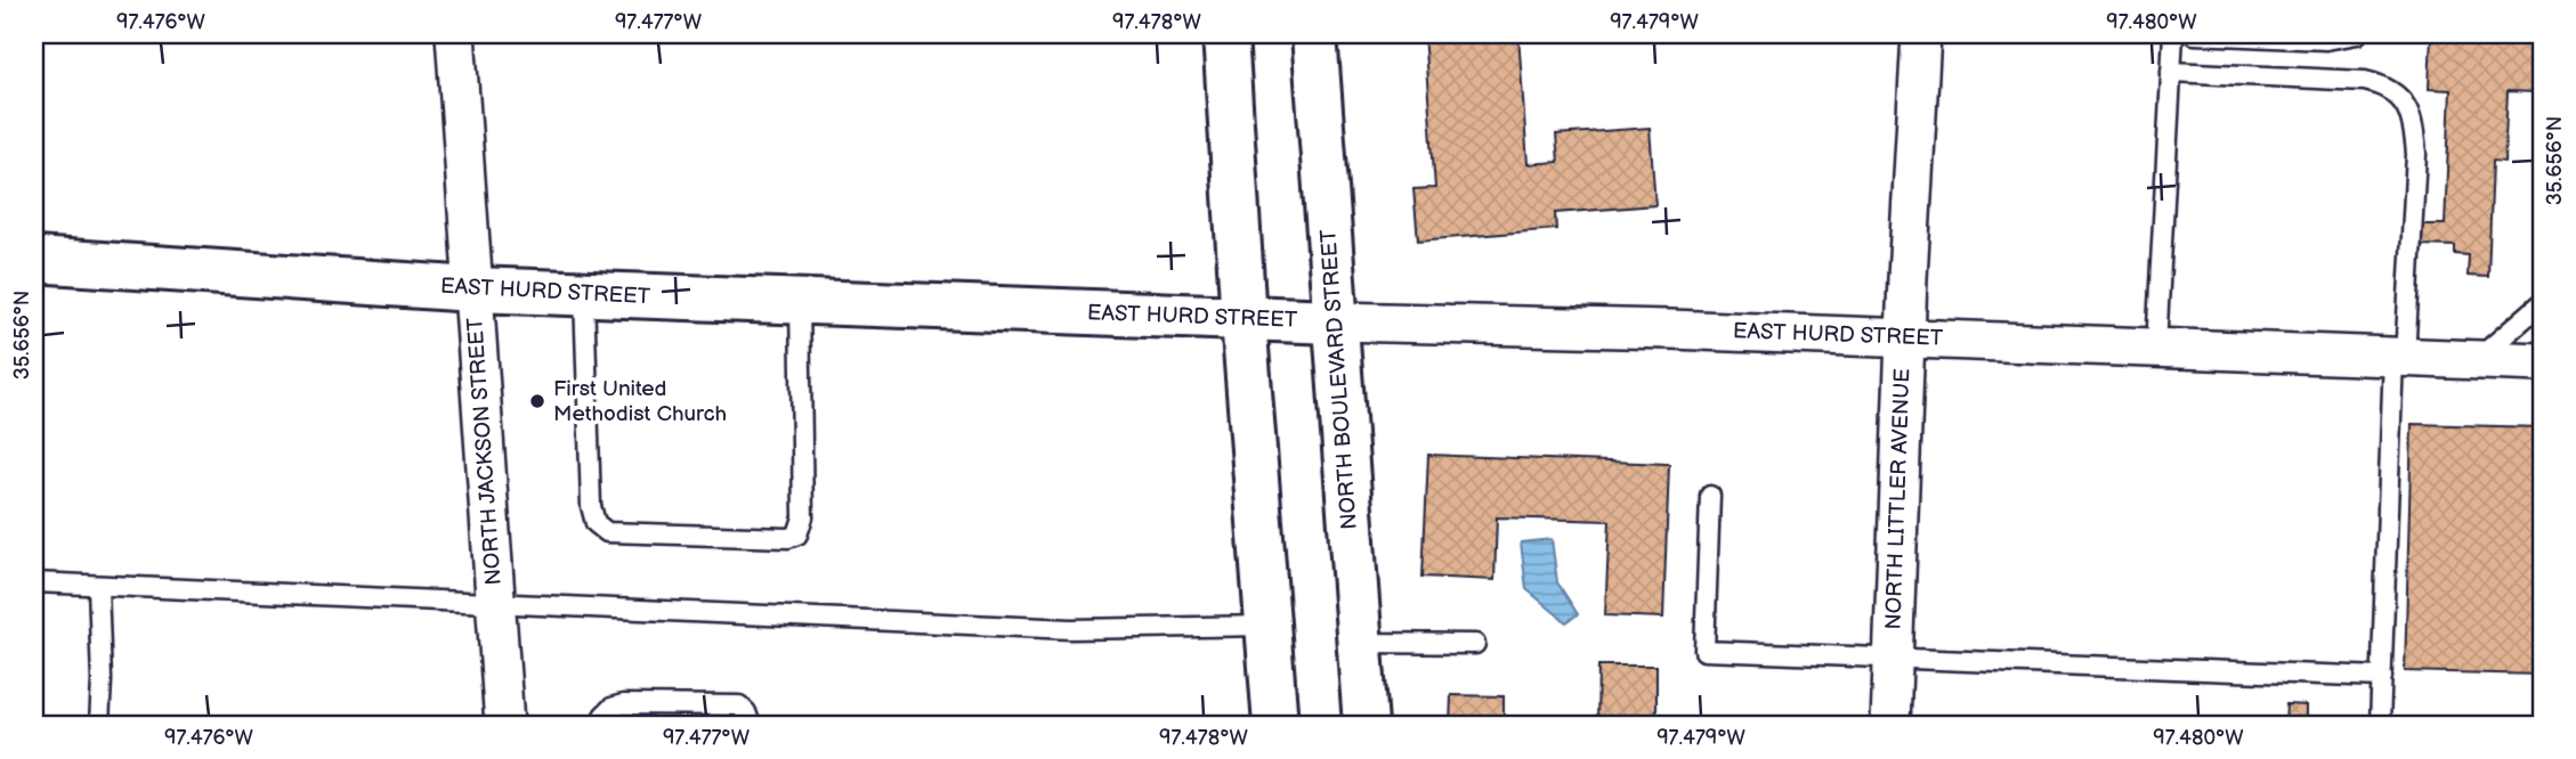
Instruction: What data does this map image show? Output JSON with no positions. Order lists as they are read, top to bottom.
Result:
{
  "streets": {
    "main road": ["EAST HURD STREET", "NORTH BOULEVARD STREET"],
    "street": ["NORTH JACKSON STREET", "NORTH LITTLER AVENUE"]
  },
  "crossings": [
    ["EAST HURD STREET", "NORTH BOULEVARD STREET"],
    ["EAST HURD STREET", "NORTH JACKSON STREET"],
    ["EAST HURD STREET", "NORTH LITTLER AVENUE"]
  ],
  "places": ["First United Methodist Church"],
  "coordinates": [
    "97.476°W",
    "97.477°W",
    "97.478°W",
    "97.479°W",
    "97.480°W",
    "35.656°N"
  ]
}
